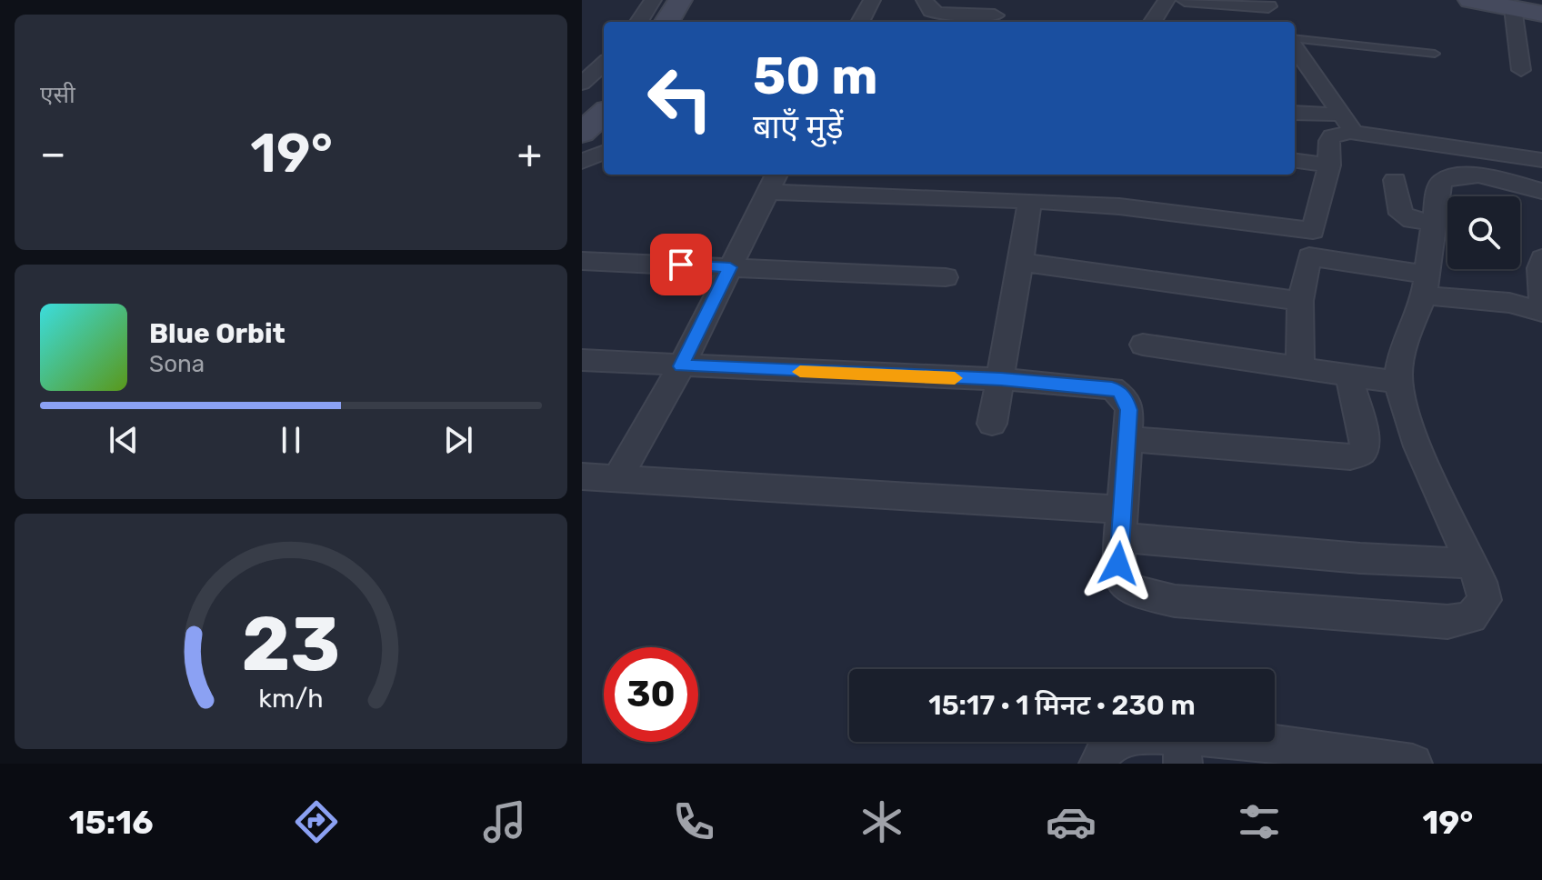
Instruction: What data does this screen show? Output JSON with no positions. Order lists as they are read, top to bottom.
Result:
{
  "page": {
    "tile": "एसी",
    "turn": ["50 m", "बाएँ मुड़ें"],
    "heat": ["−", "19°", "+"],
    "song": ["Blue Orbit", "Sona"],
    "limit": "30",
    "trip": "15:17 · 1 मिनट · 230 m",
    "tabs": ["15:16", "19°"],
    "gauge": ["23", "km/h"]
  }
}
